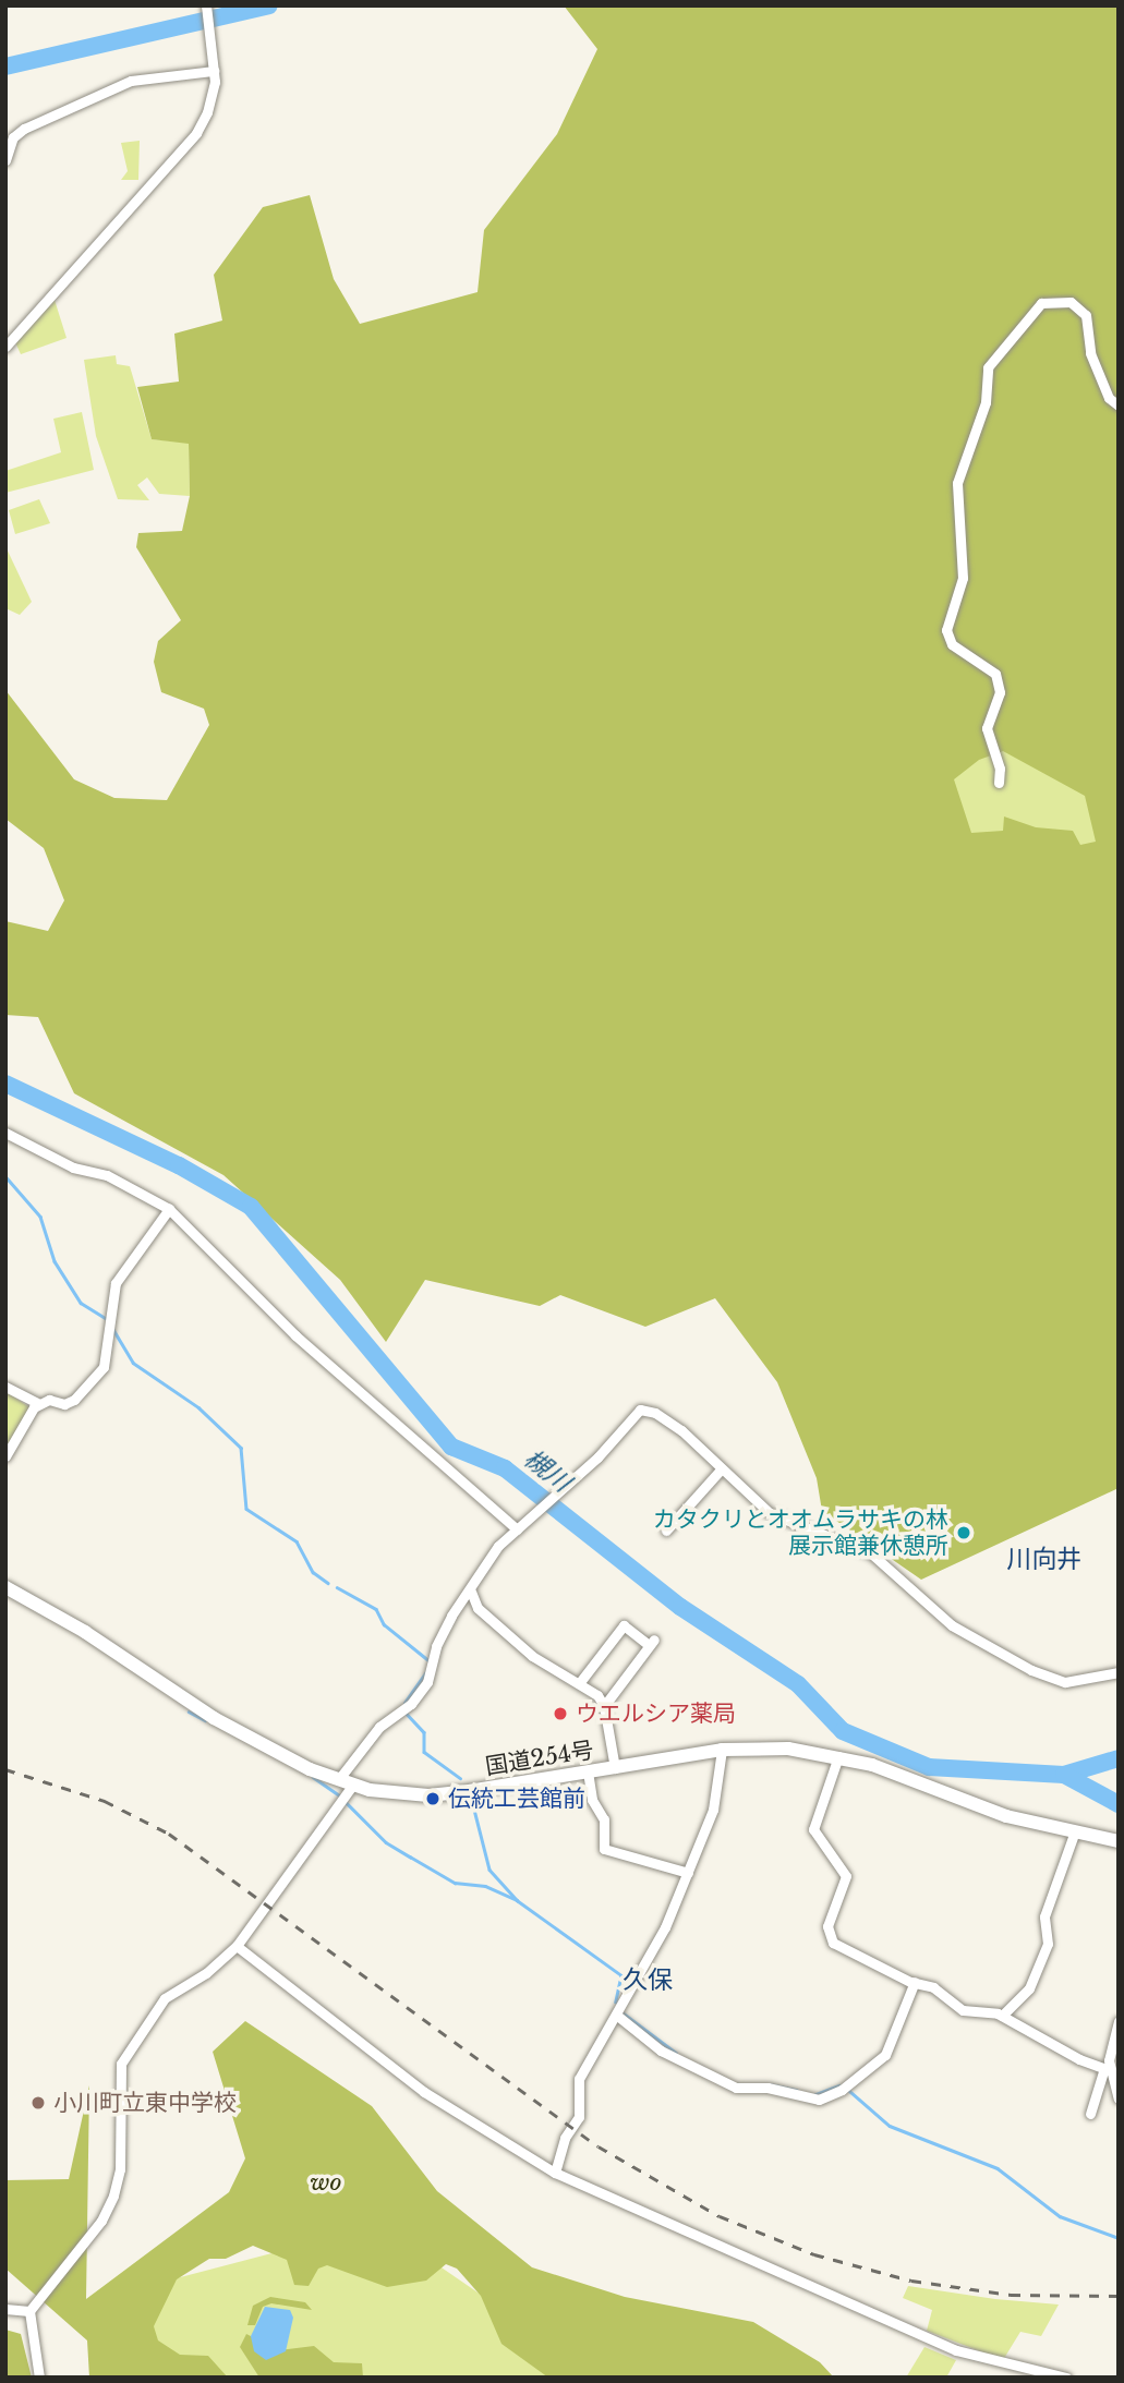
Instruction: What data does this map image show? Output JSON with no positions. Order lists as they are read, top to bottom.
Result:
{
  "streets": {
    "highway": ["国道254号"]
  },
  "districts": ["川向井", "久保"],
  "water": ["槻川"],
  "parks": ["wo"],
  "places": [
    "カタクリとオオムラサキの林 展示館兼休憩所",
    "ウエルシア薬局",
    "伝統工芸館前",
    "小川町立東中学校"
  ]
}
